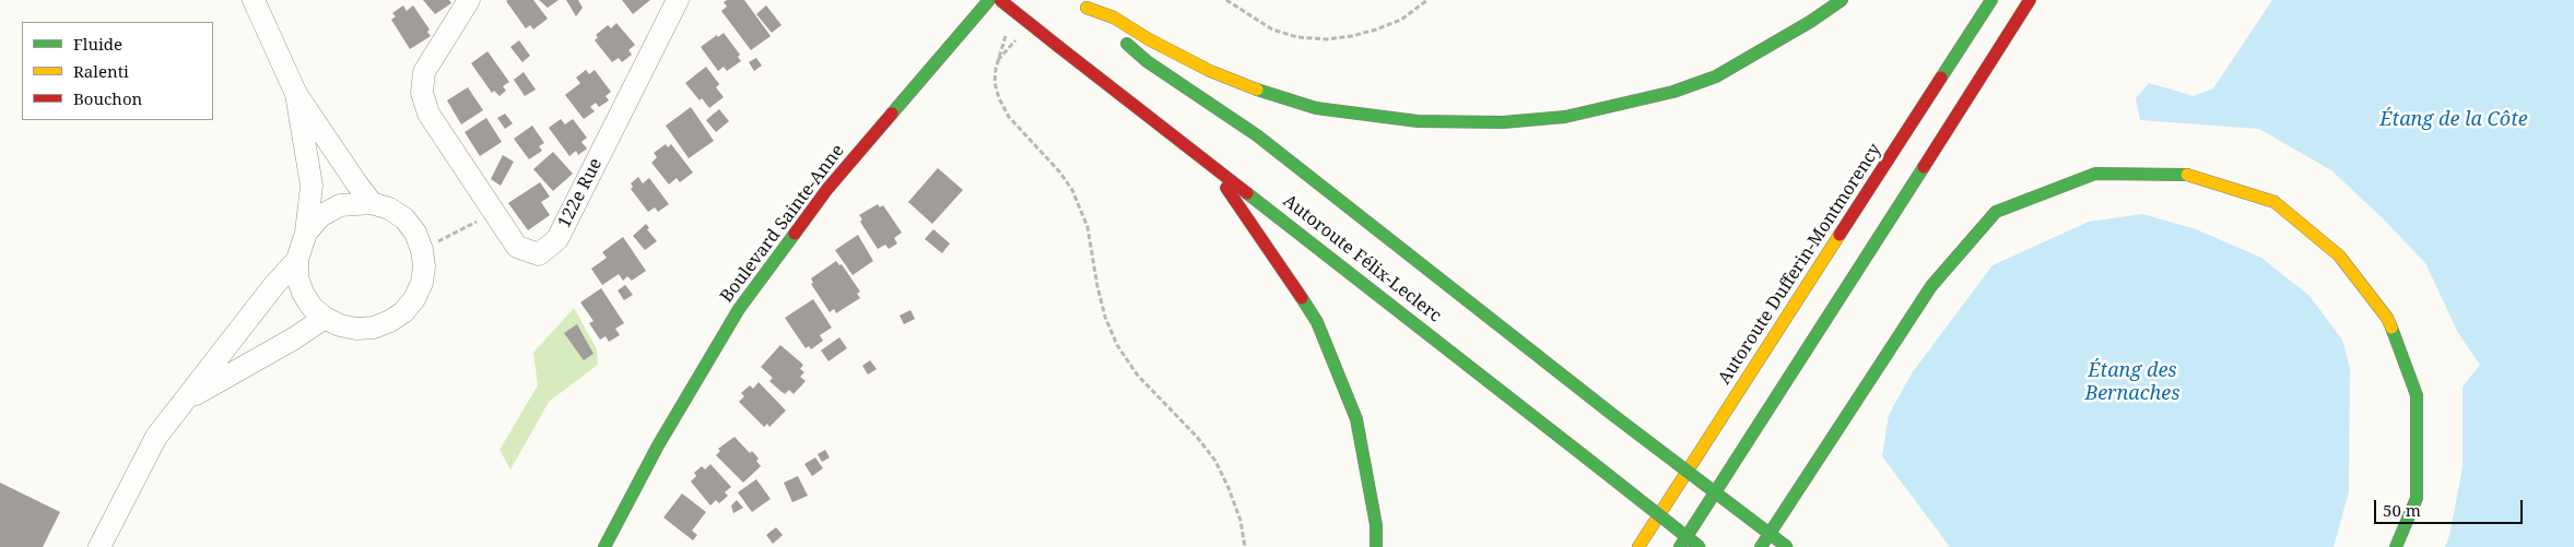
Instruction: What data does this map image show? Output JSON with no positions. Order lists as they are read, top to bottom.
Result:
{
  "streets": {
    "main road": ["Boulevard Sainte-Anne", "Autoroute Félix-Leclerc", "Autoroute Dufferin-Montmorency"],
    "street": ["122e Rue"]
  },
  "water": ["Étang de la Côte", "Étang des Bernaches"],
  "legend": ["Fluide", "Ralenti", "Bouchon"],
  "scale_bar": "50 m"
}
